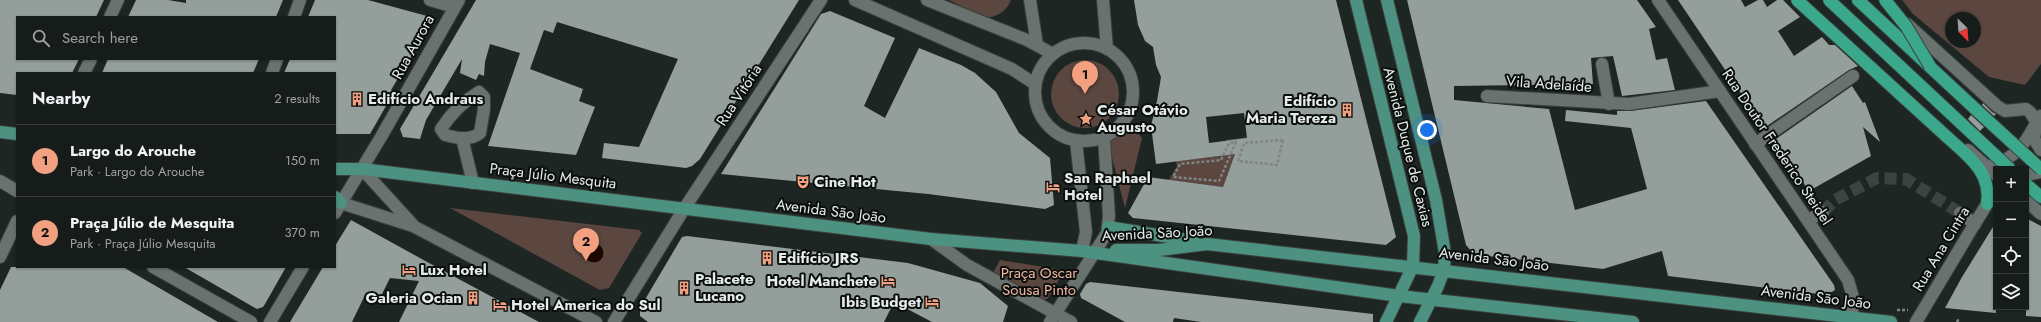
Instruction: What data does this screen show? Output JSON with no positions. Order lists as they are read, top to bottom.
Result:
{
  "streets": {
    "main road": ["Avenida Duque de Caxias", "Praça Júlio Mesquita", "Avenida São João"],
    "street": [
      "Rua Aurora",
      "Vila Adelaíde",
      "Rua Vitória",
      "Rua Doutor Frederico Steidel",
      "Rua Ana Cintra"
    ]
  },
  "crossings": [
    ["Rua Aurora", "Praça Júlio Mesquita"],
    ["Vila Adelaíde", "Rua Doutor Frederico Steidel"],
    ["Rua Vitória", "Praça Júlio Mesquita"],
    ["Rua Vitória", "Avenida São João"],
    ["Avenida Duque de Caxias", "Avenida São João"],
    ["Rua Doutor Frederico Steidel", "Avenida São João"],
    ["Praça Júlio Mesquita", "Avenida São João"]
  ],
  "parks": ["Praça Oscar Sousa Pinto"],
  "places": {
    "building": [
      "Edifício Andraus",
      "Edifício Maria Tereza",
      "Edifício JRS",
      "Palacete Lucano",
      "Galeria Ocian"
    ],
    "place": ["César Otávio Augusto"],
    "theatre": ["Cine Hot"],
    "hotel": [
      "San Raphael Hotel",
      "Lux Hotel",
      "Hotel Manchete",
      "Ibis Budget",
      "Hotel America do Sul"
    ]
  },
  "north": "bottom right",
  "page": {
    "search": "Search here",
    "pins": ["1", "2"],
    "heading": ["Nearby", "2 results"],
    "list": [
      {
        "mark": "1",
        "name": "Largo do Arouche",
        "note": "Park · Largo do Arouche",
        "value": "150 m"
      },
      {
        "mark": "2",
        "name": "Praça Júlio de Mesquita",
        "note": "Park · Praça Júlio Mesquita",
        "value": "370 m"
      }
    ],
    "map_buttons": ["+", "−"]
  }
}
